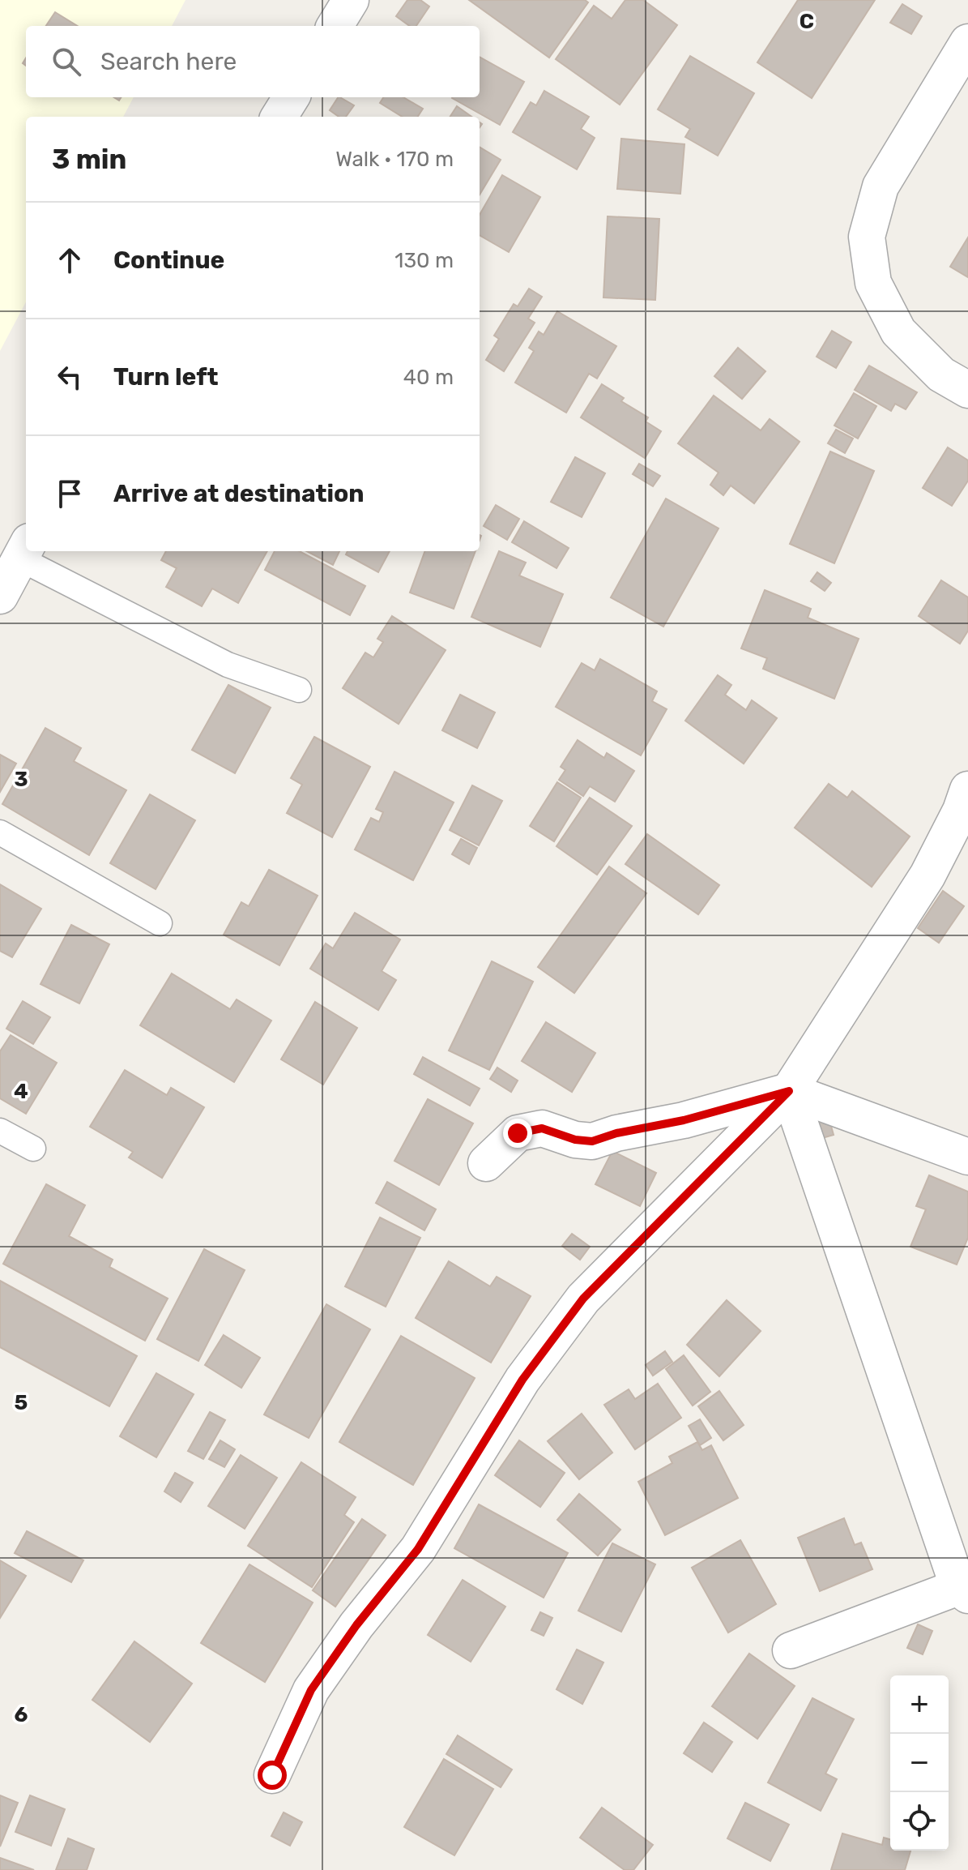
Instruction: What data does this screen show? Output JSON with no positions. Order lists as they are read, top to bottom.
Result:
{
  "page": {
    "search": "Search here",
    "heading": ["3 min", "Walk · 170 m"],
    "list": [
      ["Continue", "130 m"],
      ["Turn left", "40 m"],
      "Arrive at destination"
    ],
    "map_buttons": ["+", "−"]
  },
  "grid": {
    "columns": ["C"],
    "rows": [
      "3",
      "4",
      "5",
      "6"
    ]
  }
}
